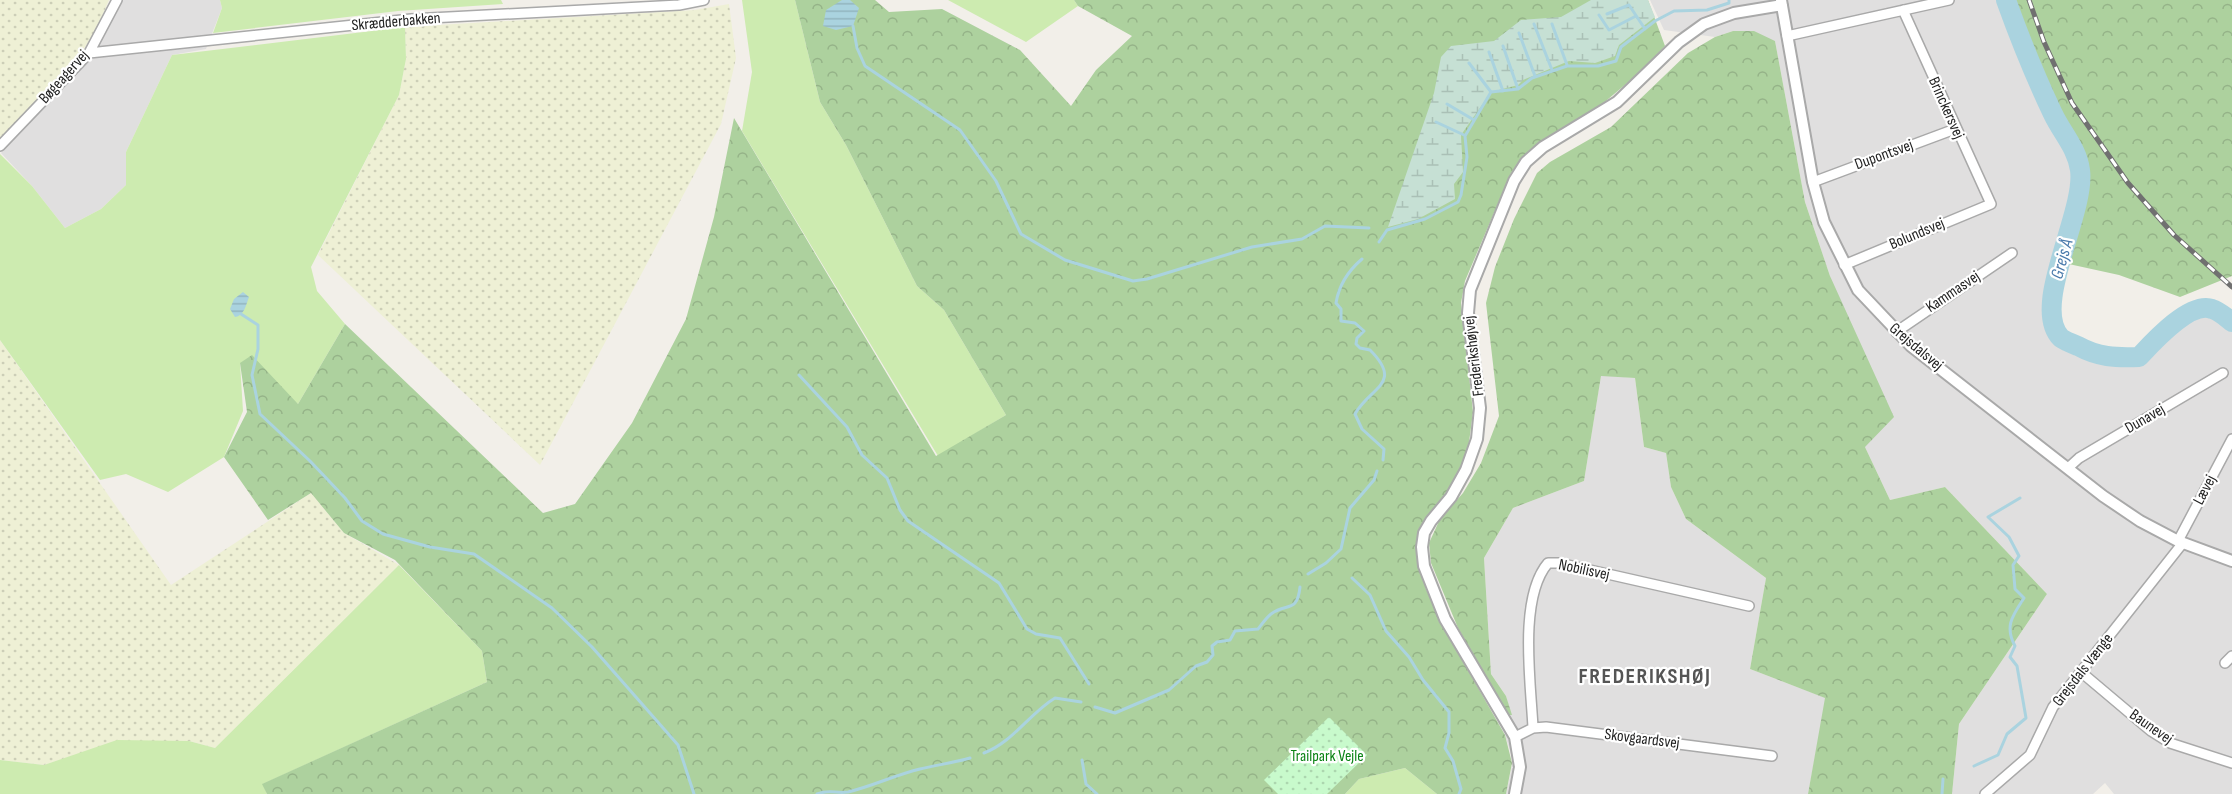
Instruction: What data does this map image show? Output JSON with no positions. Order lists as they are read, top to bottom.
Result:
{
  "streets": {
    "street": [
      "Skrædderbakken",
      "Bøgeagervej",
      "Brinckersvej",
      "Dupontsvej",
      "Bolundsvej",
      "Kammasvej",
      "Grejsdalsvej",
      "Frederikshøjvej",
      "Dunavej",
      "Lævej",
      "Nobilisvej",
      "Grejsdals Vænge",
      "Baunevej",
      "Skovgaardsvej"
    ]
  },
  "crossings": [
    ["Skrædderbakken", "Bøgeagervej"],
    ["Brinckersvej", "Dupontsvej"],
    ["Brinckersvej", "Bolundsvej"],
    ["Dupontsvej", "Grejsdalsvej"],
    ["Bolundsvej", "Grejsdalsvej"],
    ["Kammasvej", "Grejsdalsvej"],
    ["Grejsdalsvej", "Frederikshøjvej"],
    ["Grejsdalsvej", "Dunavej"],
    ["Grejsdalsvej", "Lævej"],
    ["Grejsdalsvej", "Grejsdals Vænge"],
    ["Frederikshøjvej", "Skovgaardsvej"],
    ["Lævej", "Grejsdals Vænge"],
    ["Nobilisvej", "Skovgaardsvej"],
    ["Grejsdals Vænge", "Baunevej"]
  ],
  "districts": ["FREDERIKSHØJ"],
  "water": ["Grejs Å"],
  "parks": ["Trailpark Vejle"]
}
